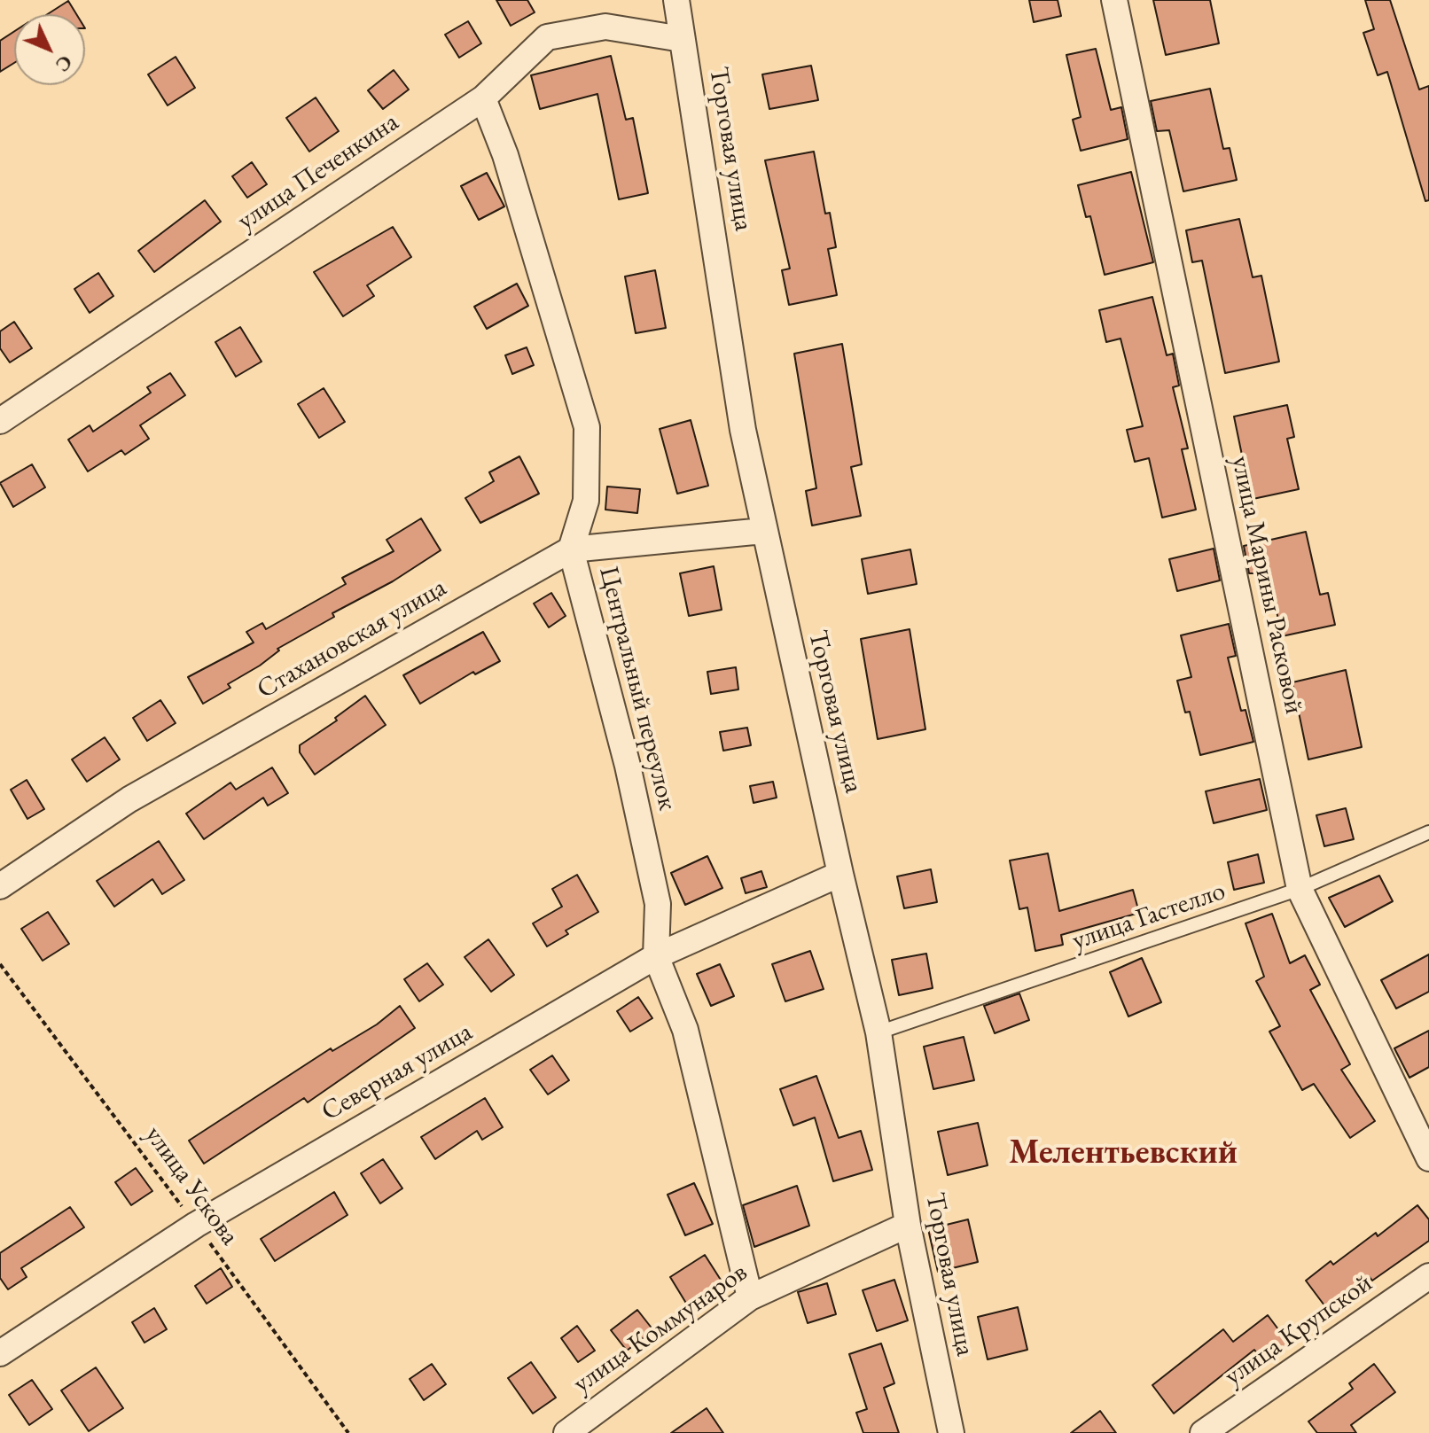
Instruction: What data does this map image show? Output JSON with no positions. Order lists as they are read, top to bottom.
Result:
{
  "streets": {
    "street": [
      "Торговая улица",
      "улица Печенкина",
      "улица Марины Расковой",
      "Стахановская улица",
      "Центральный переулок",
      "Северная улица",
      "улица Коммунаров",
      "улица Крупской"
    ],
    "lane": ["улица Гастелло"],
    "path": ["улица Ускова"]
  },
  "crossings": [
    ["Торговая улица", "улица Печенкина"],
    ["Торговая улица", "Стахановская улица"],
    ["Торговая улица", "улица Гастелло"],
    ["Торговая улица", "Северная улица"],
    ["Торговая улица", "улица Коммунаров"],
    ["улица Печенкина", "Центральный переулок"],
    ["улица Марины Расковой", "улица Гастелло"],
    ["Стахановская улица", "Центральный переулок"],
    ["Центральный переулок", "Северная улица"],
    ["Центральный переулок", "улица Коммунаров"],
    ["Северная улица", "улица Ускова"]
  ],
  "districts": ["Мелентьевский"],
  "north": "bottom right"
}
